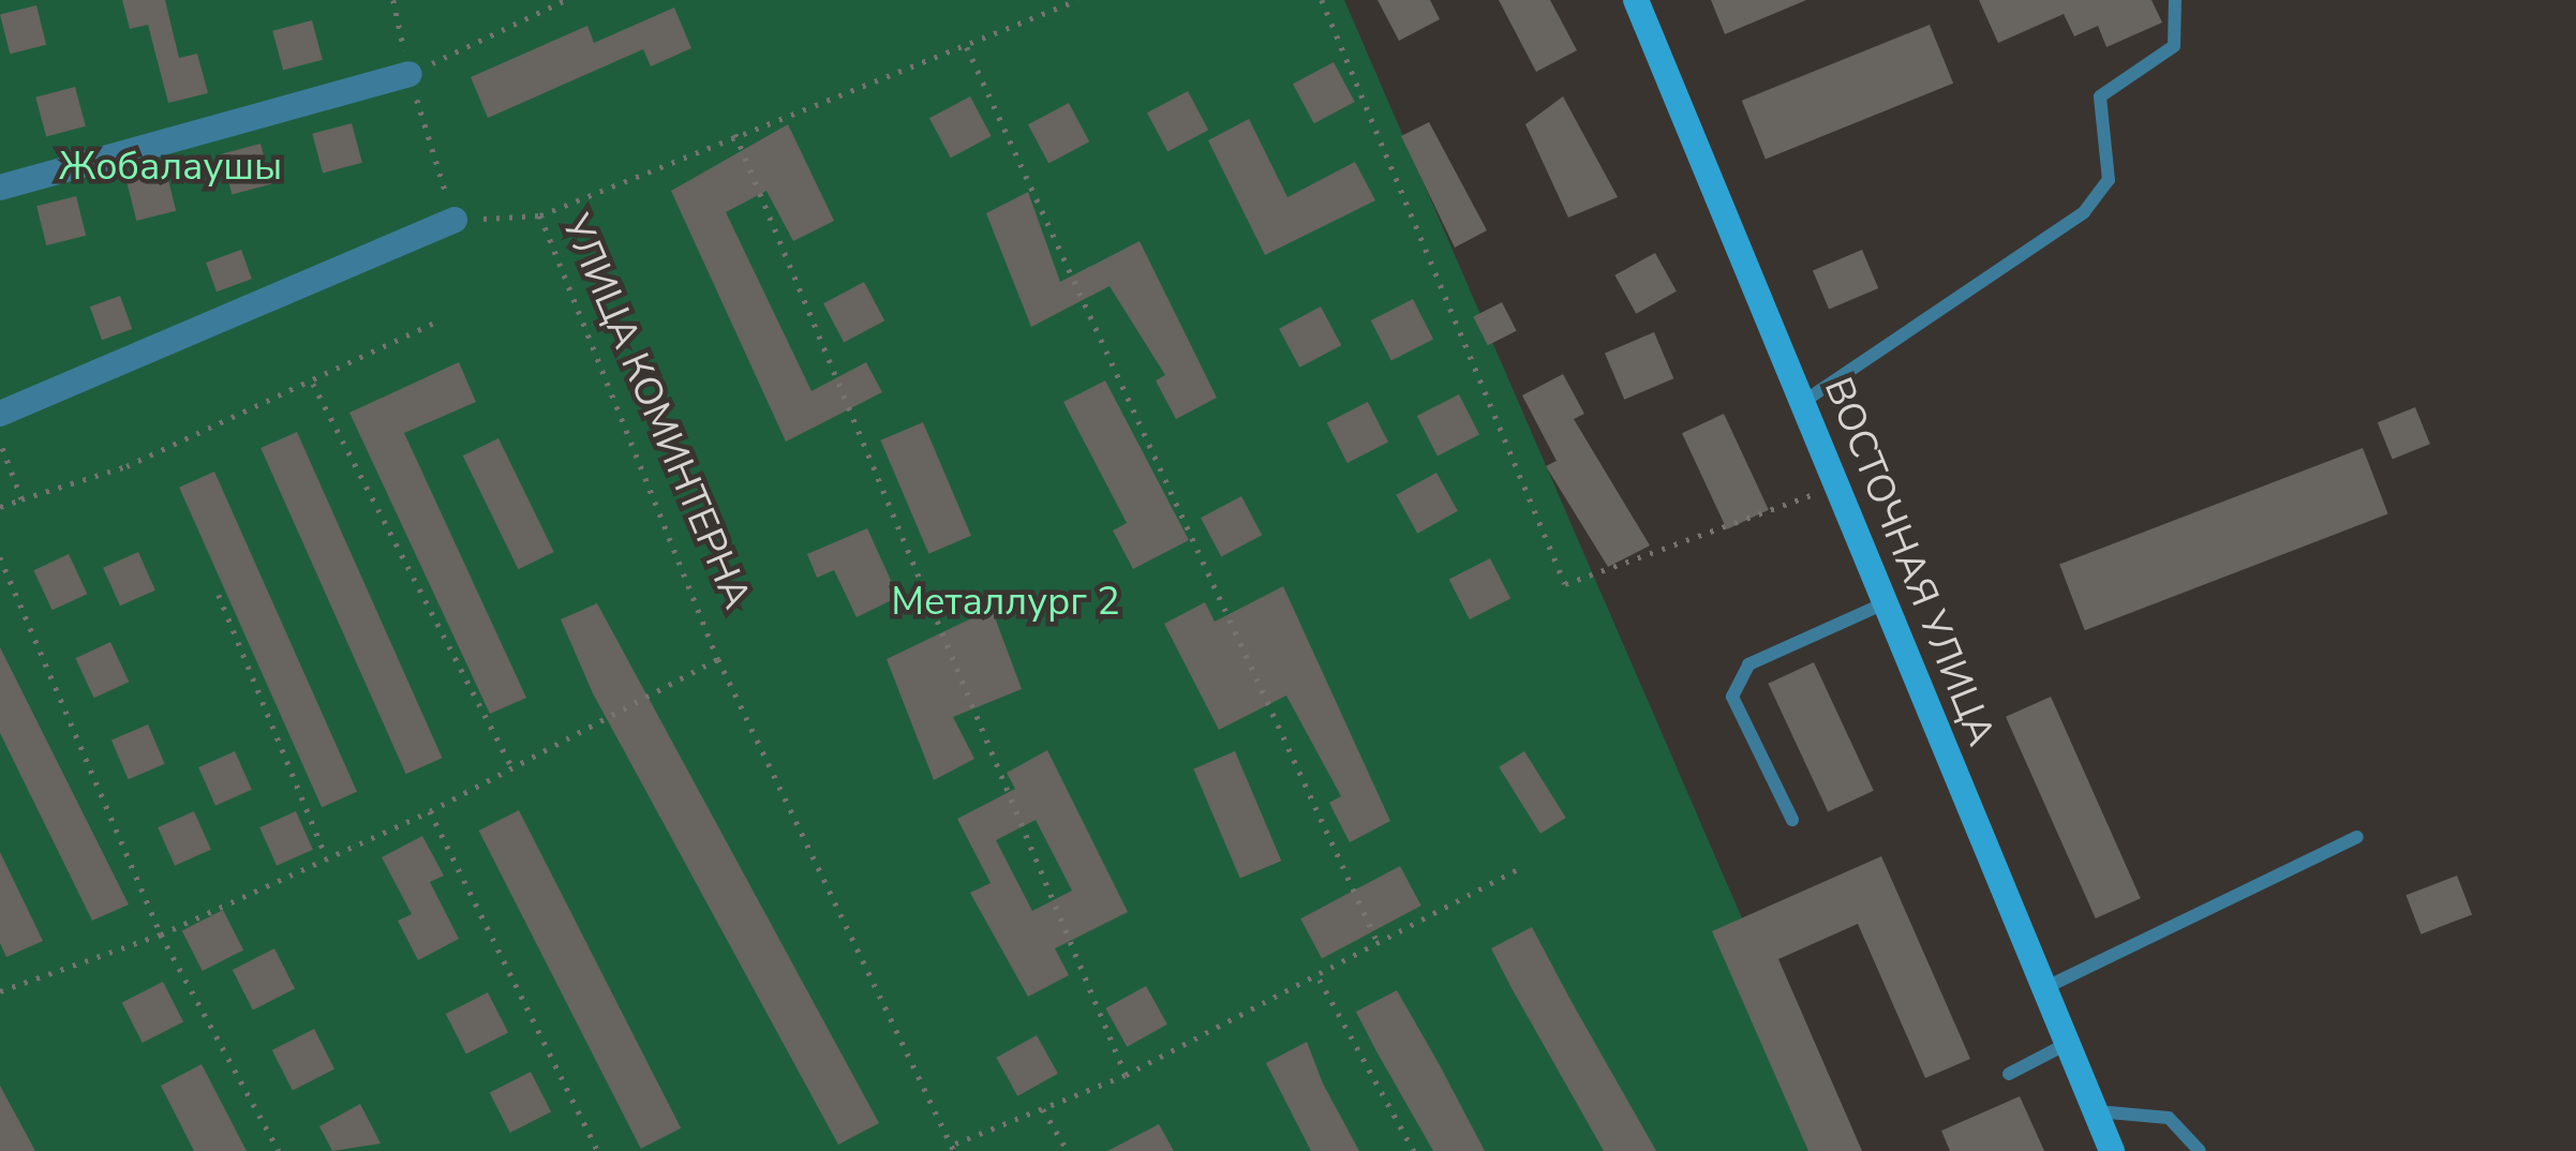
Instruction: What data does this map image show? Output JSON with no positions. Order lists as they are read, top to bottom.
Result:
{
  "streets": {
    "main road": ["ВОСТОЧНАЯ УЛИЦА"],
    "path": ["УЛИЦА КОМИНТЕРНА"]
  },
  "parks": ["Жобалаушы", "Металлург 2"]
}
